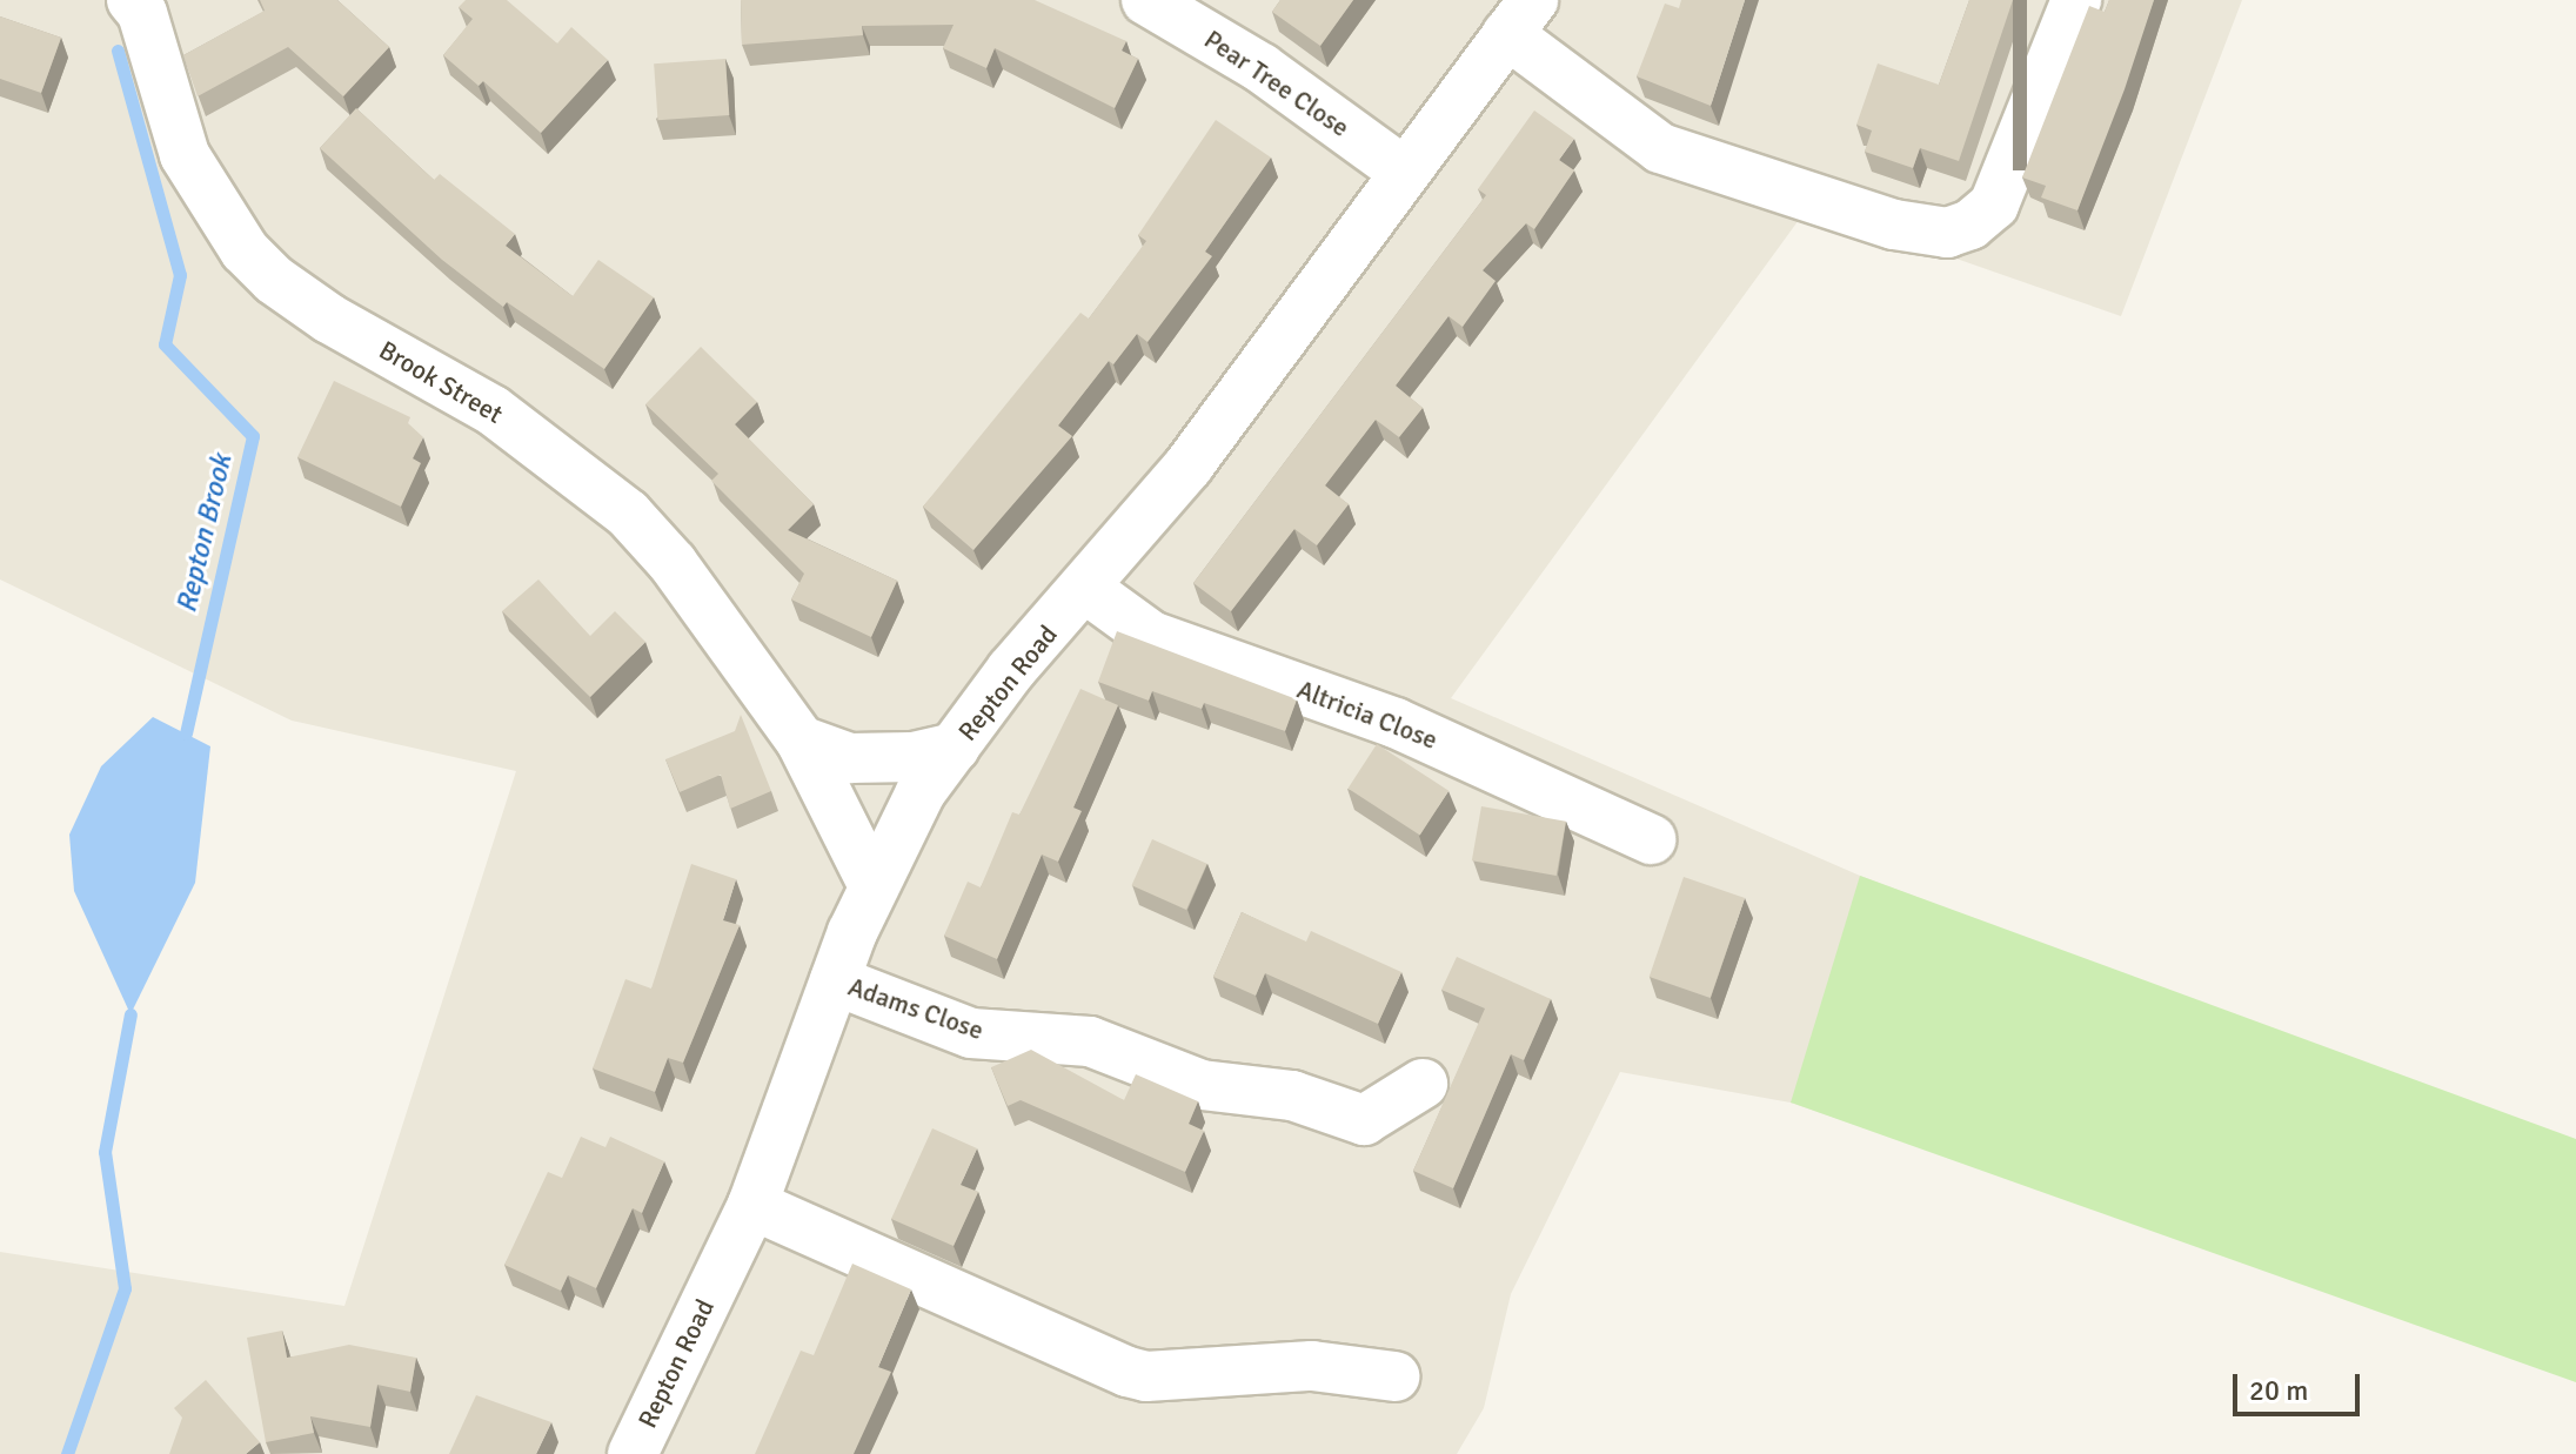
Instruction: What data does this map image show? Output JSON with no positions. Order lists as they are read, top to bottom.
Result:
{
  "streets": {
    "street": [
      "Pear Tree Close",
      "Brook Street",
      "Repton Road",
      "Altricia Close",
      "Adams Close"
    ]
  },
  "crossings": [
    ["Pear Tree Close", "Repton Road"],
    ["Brook Street", "Repton Road"],
    ["Repton Road", "Altricia Close"],
    ["Repton Road", "Adams Close"]
  ],
  "water": ["Repton Brook"],
  "scale_bar": "20 m"
}
